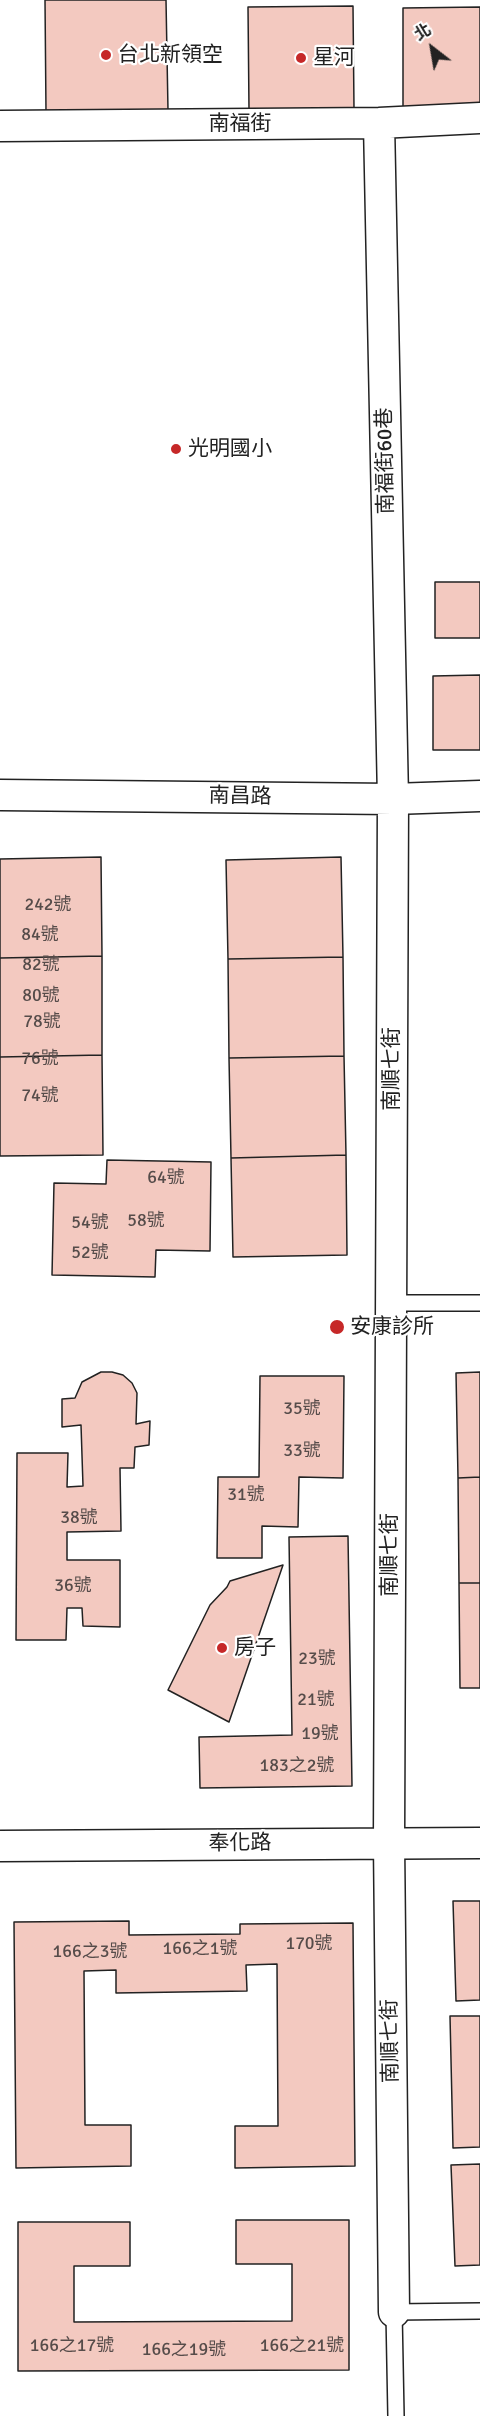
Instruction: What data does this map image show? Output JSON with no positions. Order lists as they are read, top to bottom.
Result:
{
  "streets": {
    "street": [
      "南福街",
      "南福街60巷",
      "南昌路",
      "南順七街",
      "奉化路"
    ]
  },
  "crossings": [
    ["南福街", "南福街60巷"],
    ["南福街60巷", "南昌路"],
    ["南福街60巷", "南順七街"],
    ["南昌路", "南順七街"],
    ["南順七街", "奉化路"]
  ],
  "places": [
    "台北新領空",
    "星河",
    "光明國小",
    "安康診所",
    "房子"
  ],
  "house_numbers": [
    "242號",
    "84號",
    "82號",
    "80號",
    "78號",
    "76號",
    "74號",
    "64號",
    "58號",
    "54號",
    "52號",
    "35號",
    "33號",
    "31號",
    "38號",
    "36號",
    "23號",
    "21號",
    "19號",
    "183之2號",
    "170號",
    "166之1號",
    "166之3號",
    "166之17號",
    "166之21號",
    "166之19號"
  ],
  "north": "top left"
}
